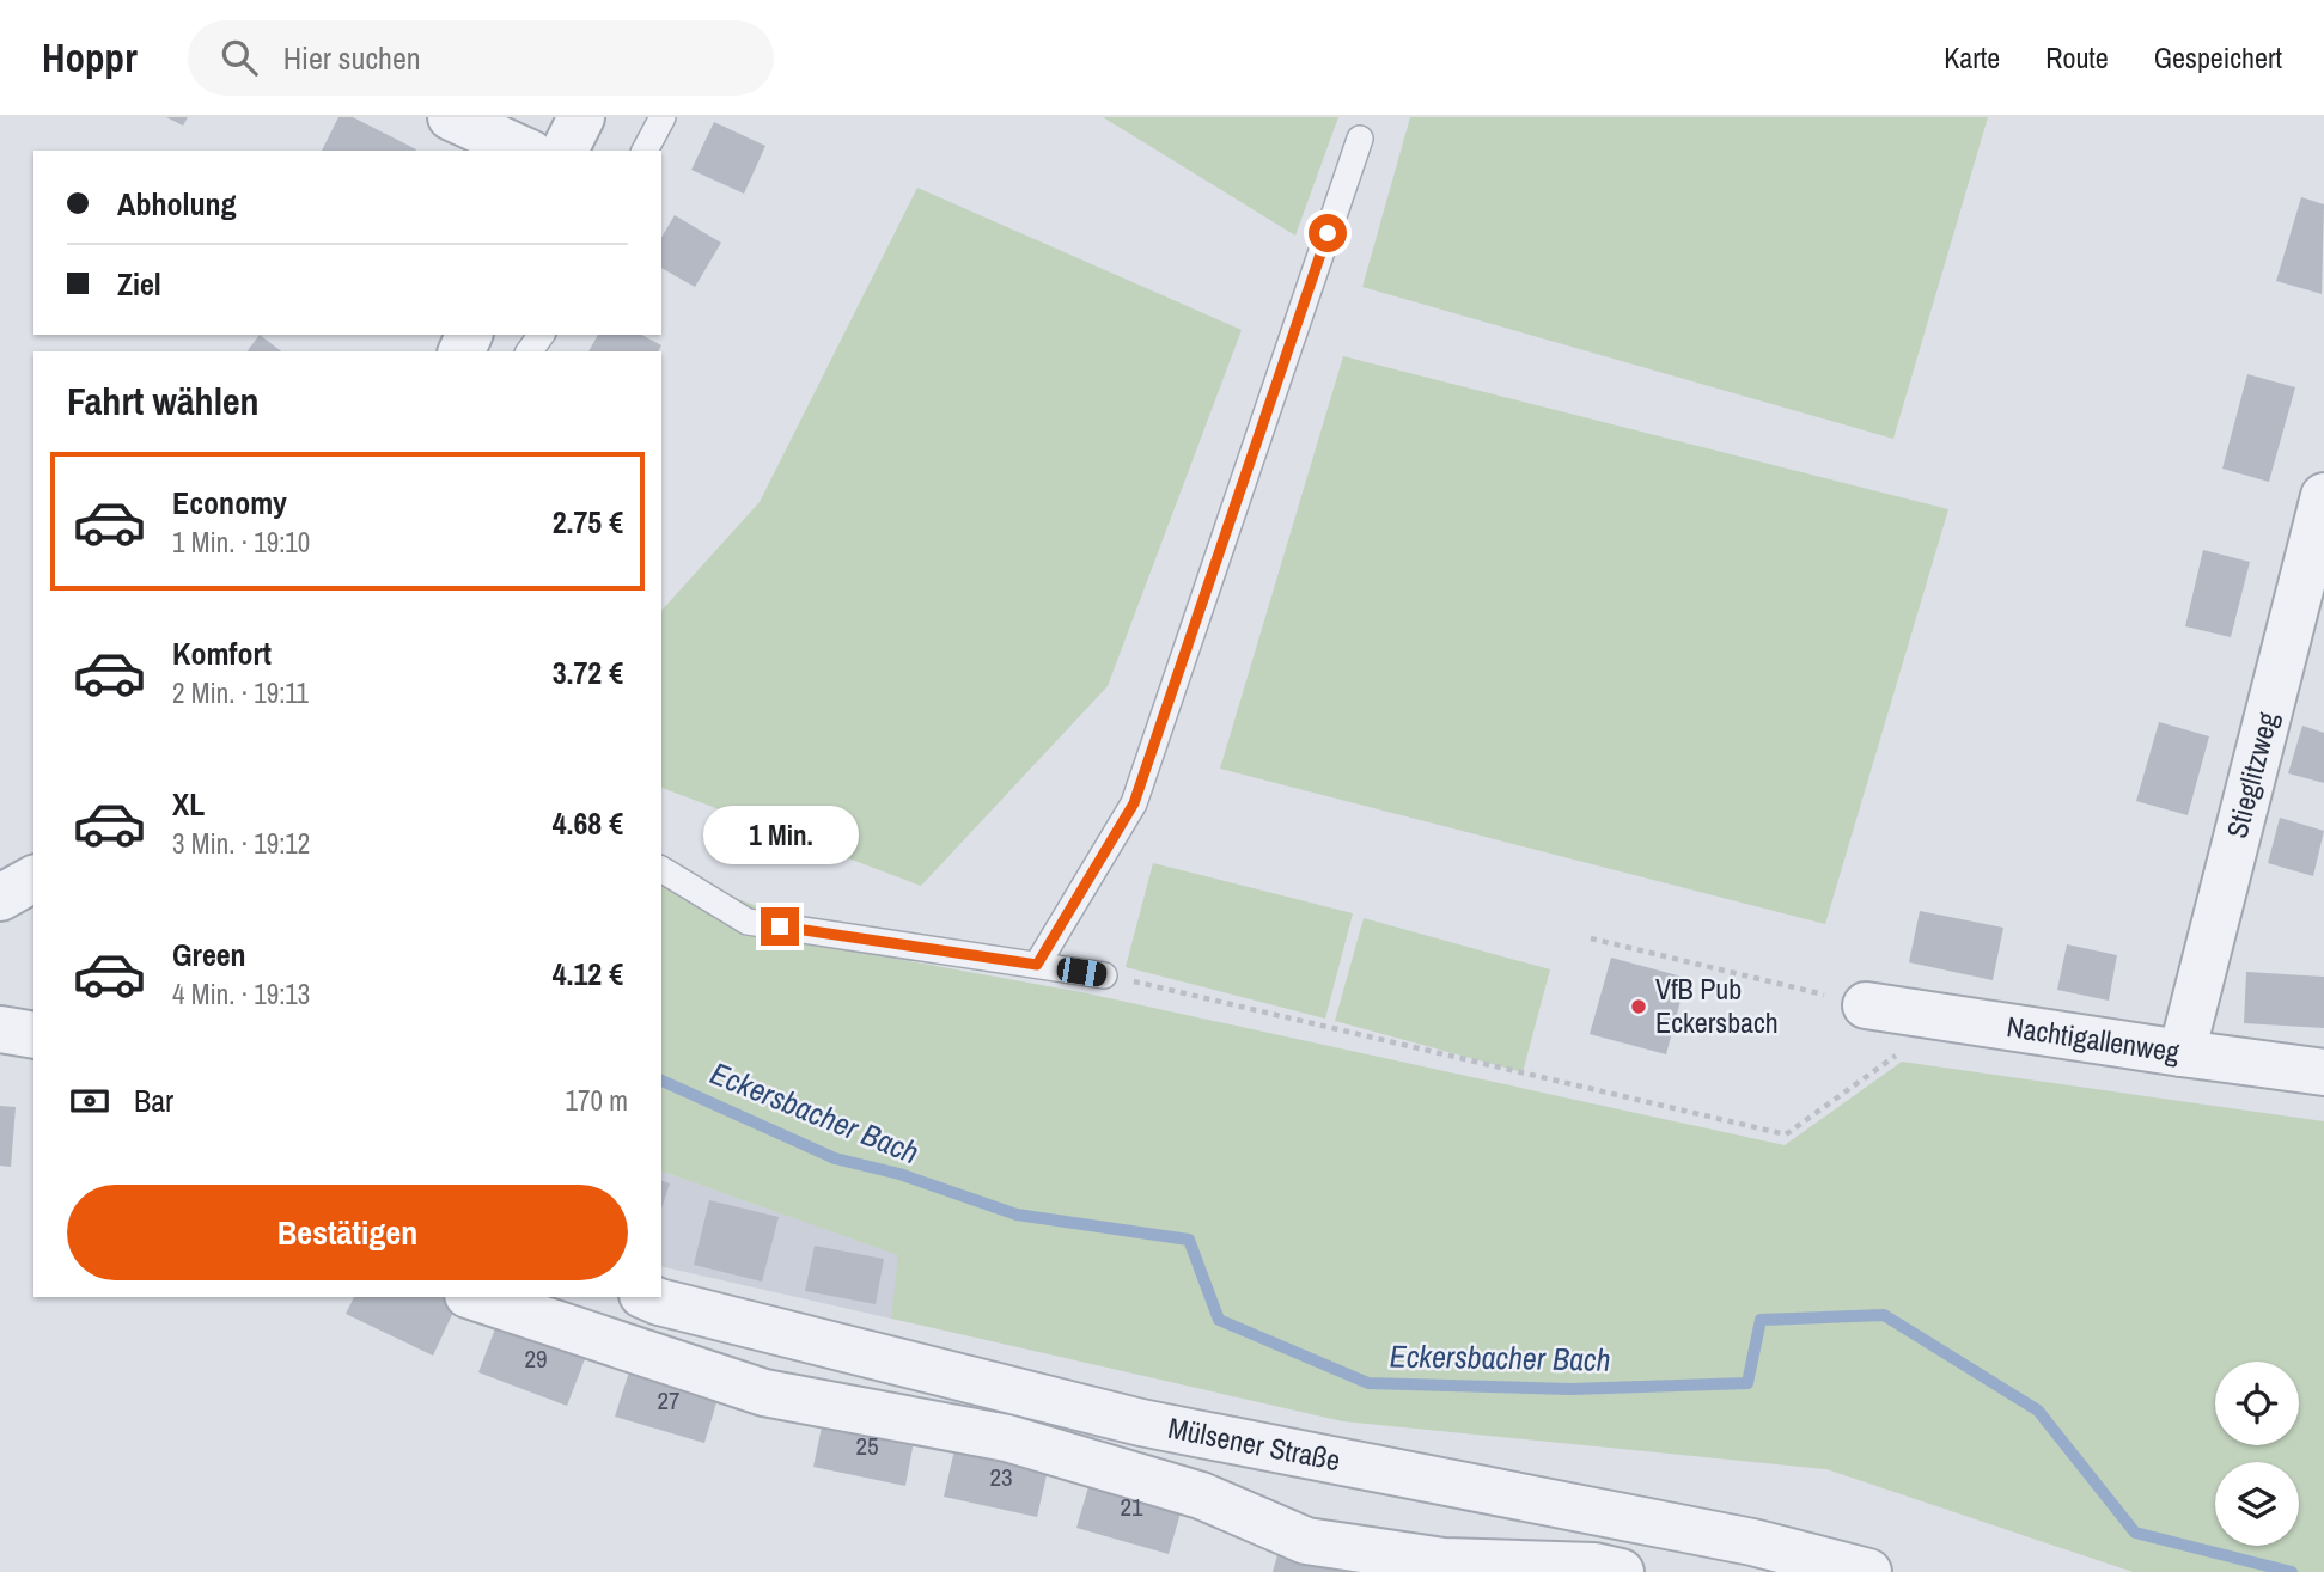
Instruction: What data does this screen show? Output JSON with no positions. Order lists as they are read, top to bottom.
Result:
{
  "streets": {
    "street": ["Stieglitzweg", "Nachtigallenweg", "Mülsener Straße"]
  },
  "crossings": [
    ["Stieglitzweg", "Nachtigallenweg"]
  ],
  "water": ["Eckersbacher Bach"],
  "places": ["VfB Pub Eckersbach"],
  "house_numbers": [
    "29",
    "27",
    "25",
    "23",
    "21"
  ],
  "page": {
    "header": "Hoppr",
    "search": "Hier suchen",
    "nav": ["Karte", "Route", "Gespeichert"],
    "banner": ["Abholung", "Ziel"],
    "heading": "Fahrt wählen",
    "list": [
      {
        "name": "Economy",
        "note": "1 Min. · 19:10",
        "value": "2.75 €"
      },
      {
        "name": "Komfort",
        "note": "2 Min. · 19:11",
        "value": "3.72 €"
      },
      {
        "name": "XL",
        "note": "3 Min. · 19:12",
        "value": "4.68 €"
      },
      {
        "name": "Green",
        "note": "4 Min. · 19:13",
        "value": "4.12 €"
      }
    ],
    "bubble": "1 Min.",
    "pay": ["Bar", "170 m"],
    "buttons": "Bestätigen"
  }
}
